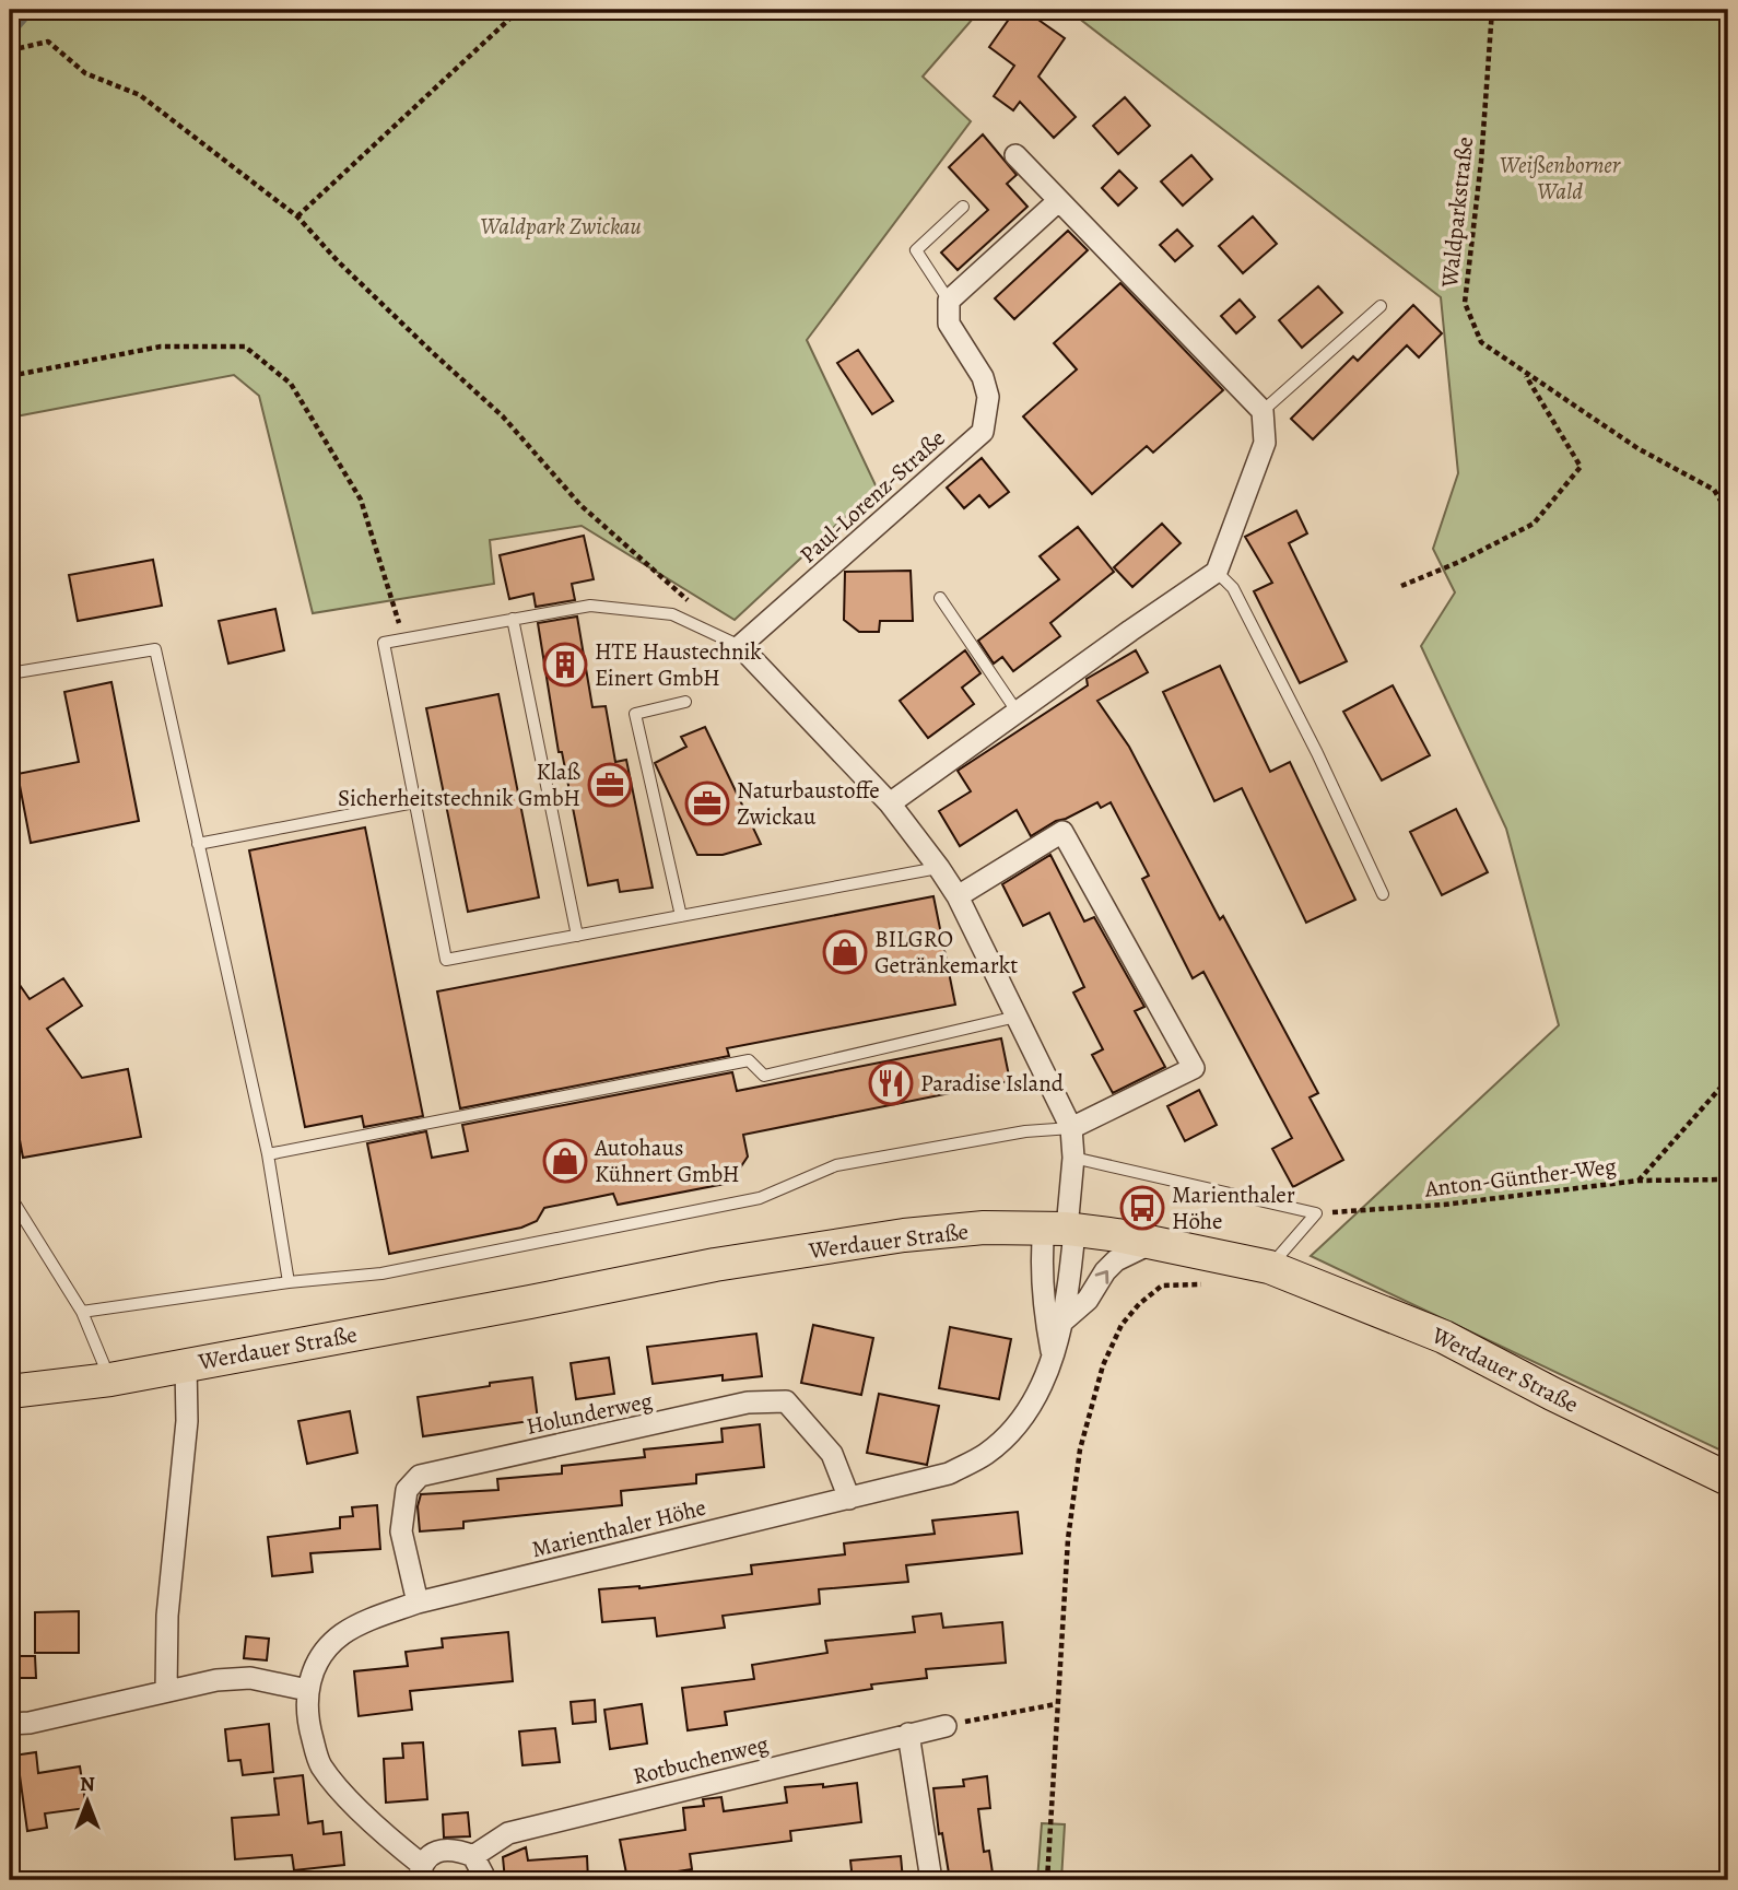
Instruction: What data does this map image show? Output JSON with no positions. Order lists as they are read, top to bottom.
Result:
{
  "streets": {
    "main road": ["Werdauer Straße"],
    "street": [
      "Paul-Lorenz-Straße",
      "Holunderweg",
      "Marienthaler Höhe",
      "Rotbuchenweg"
    ],
    "path": ["Waldparkstraße", "Anton-Günther-Weg"]
  },
  "crossings": [
    ["Werdauer Straße", "Marienthaler Höhe"],
    ["Holunderweg", "Marienthaler Höhe"]
  ],
  "parks": ["Weißenborner Wald", "Waldpark Zwickau"],
  "places": {
    "building": ["HTE Haustechnik Einert GmbH"],
    "office": ["Klaß Sicherheitstechnik GmbH", "Naturbaustoffe Zwickau"],
    "shop": ["BILGRO Getränkemarkt", "Autohaus Kühnert GmbH"],
    "restaurant": ["Paradise Island"],
    "bus stop": ["Marienthaler Höhe"]
  },
  "north": "top"
}
